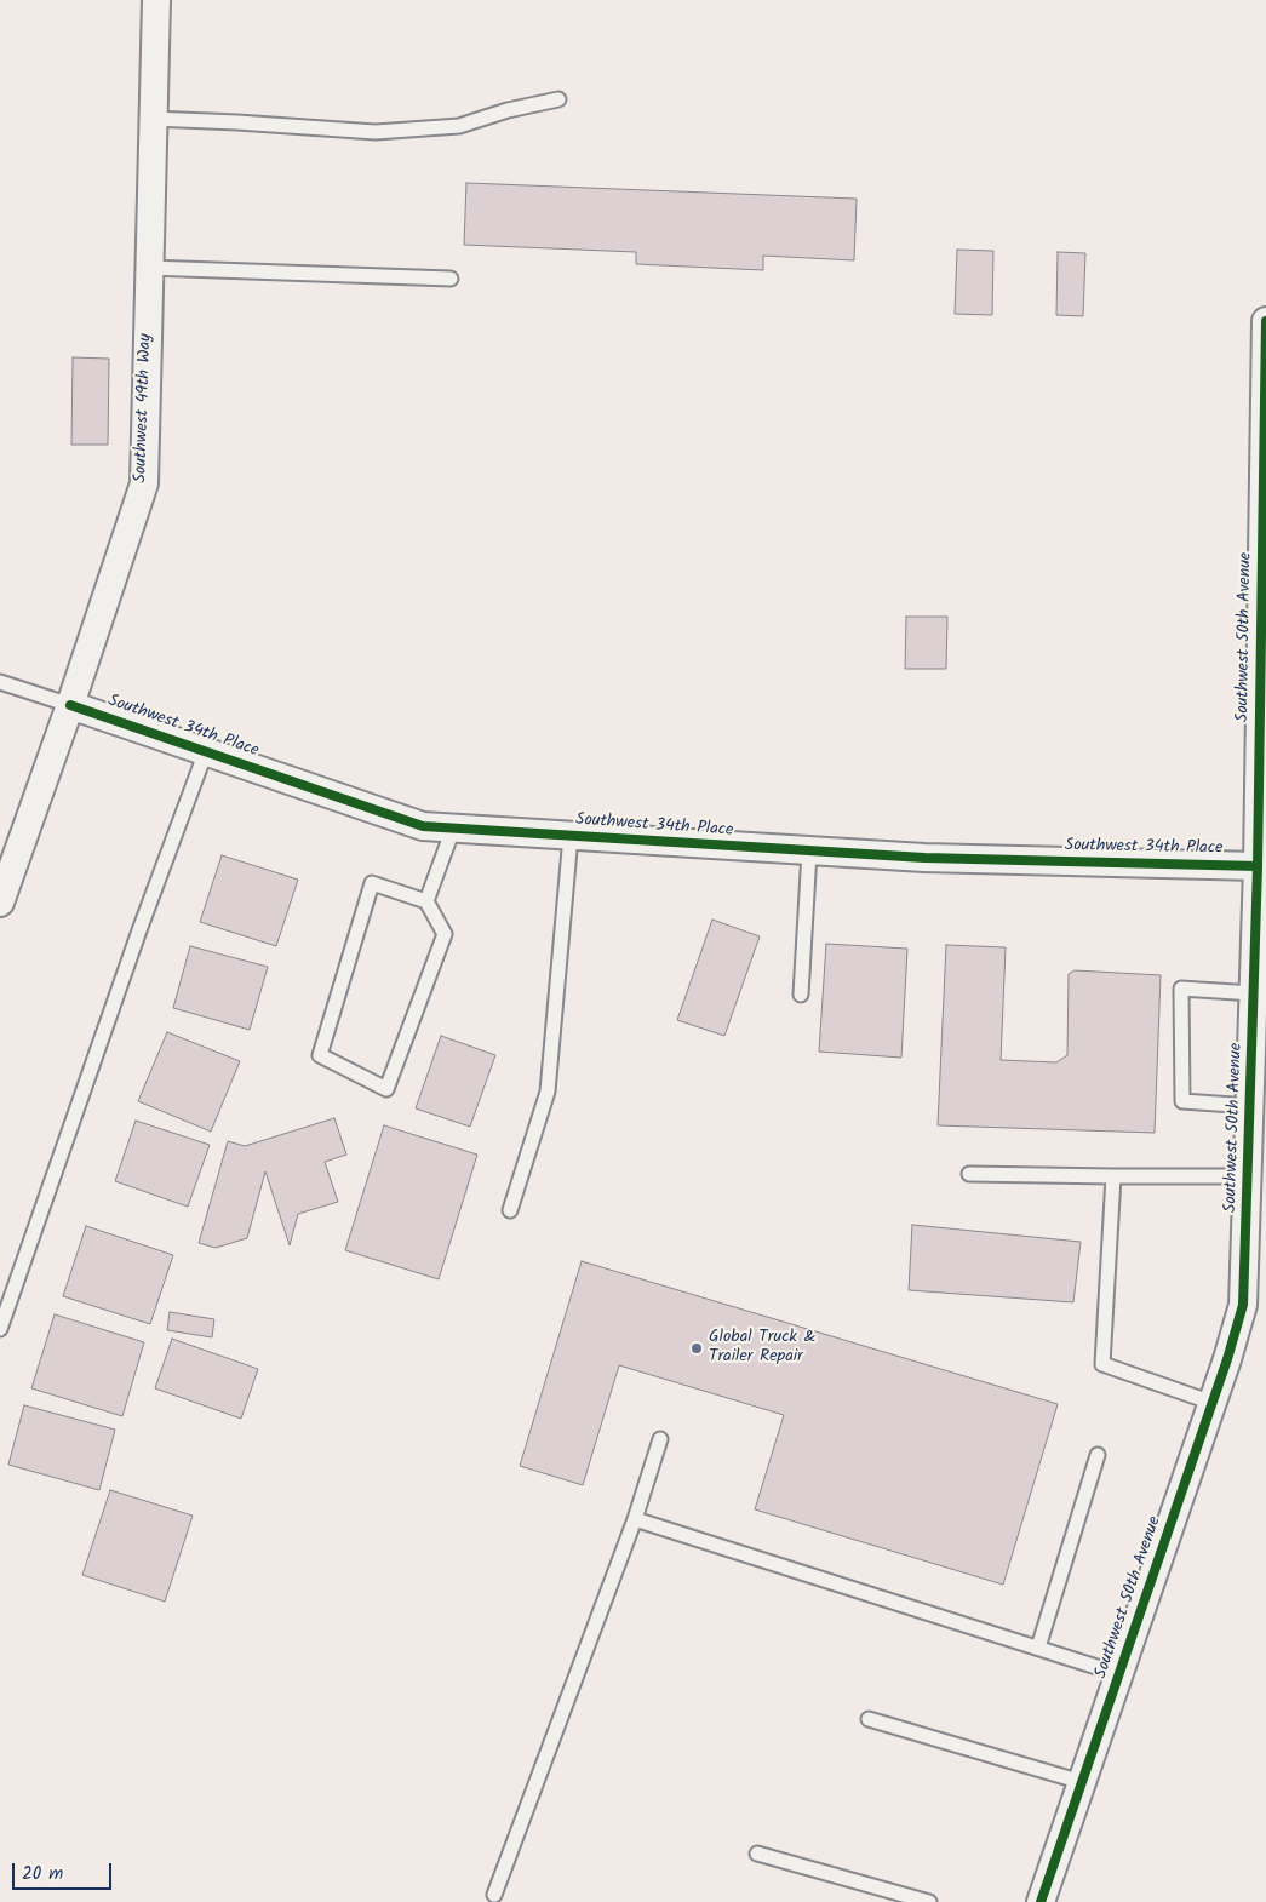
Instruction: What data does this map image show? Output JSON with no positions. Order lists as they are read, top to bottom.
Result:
{
  "streets": {
    "street": ["Southwest 49th Way", "Southwest 50th Avenue", "Southwest 34th Place"]
  },
  "crossings": [
    ["Southwest 49th Way", "Southwest 34th Place"],
    ["Southwest 50th Avenue", "Southwest 34th Place"]
  ],
  "places": ["Global Truck & Trailer Repair"],
  "scale_bar": "20 m"
}
